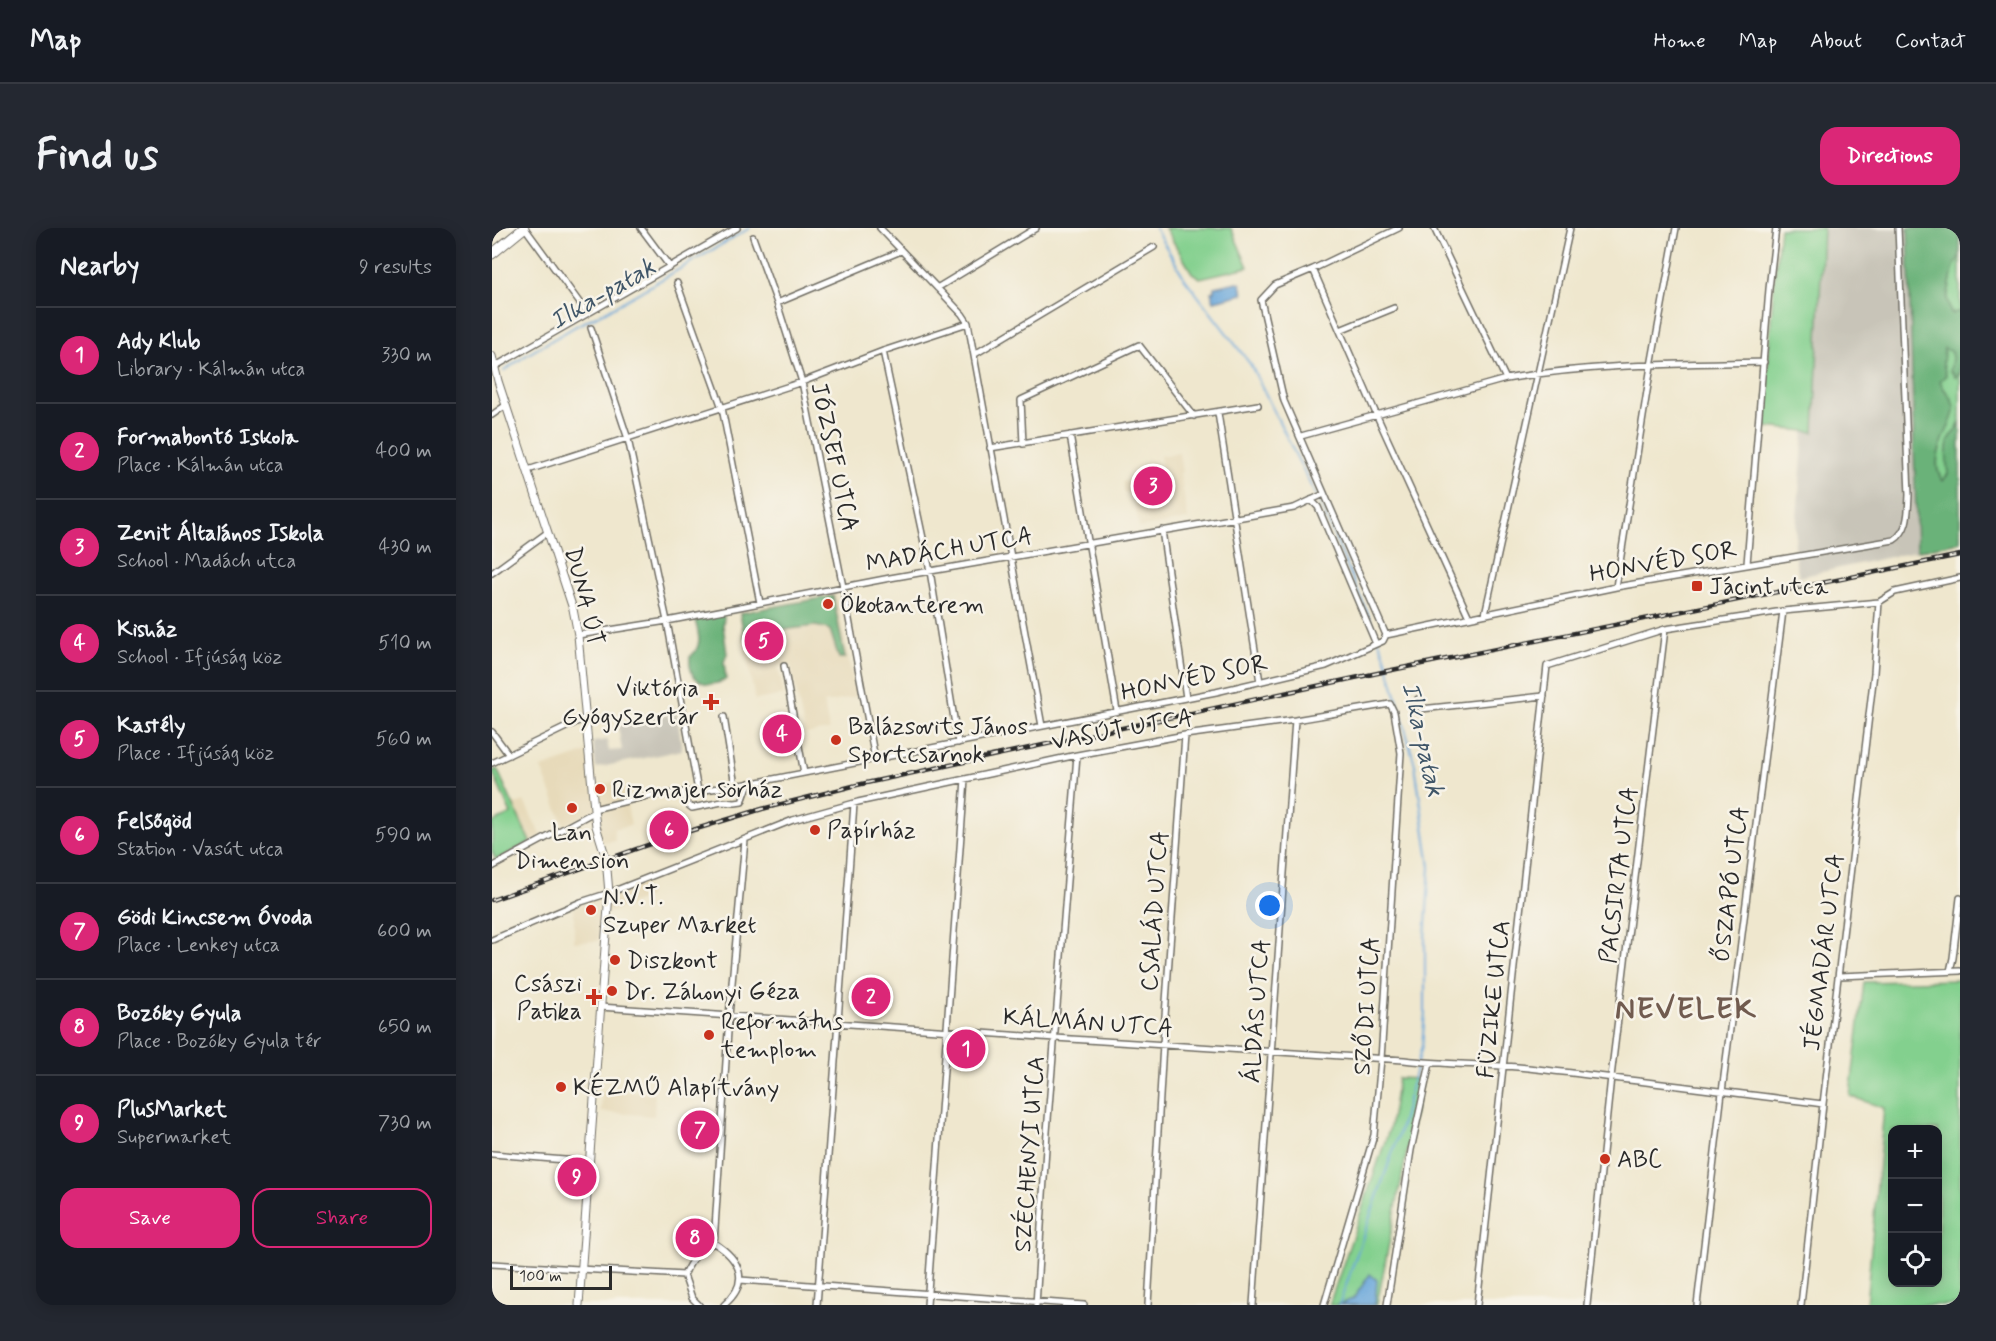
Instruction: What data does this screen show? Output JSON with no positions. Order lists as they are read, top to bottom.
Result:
{
  "streets": {
    "street": [
      "JÓZSEF UTCA",
      "MADÁCH UTCA",
      "HONVÉD SOR",
      "DUNA ÚT",
      "VASÚT UTCA",
      "PACSIRTA UTCA",
      "ŐSZAPÓ UTCA",
      "CSALÁD UTCA",
      "JÉGMADÁR UTCA",
      "FÜZIKE UTCA",
      "SZŐDI UTCA",
      "ÁLDÁS UTCA",
      "KÁLMÁN UTCA",
      "SZÉCHENYI UTCA"
    ]
  },
  "crossings": [
    ["JÓZSEF UTCA", "MADÁCH UTCA"],
    ["JÓZSEF UTCA", "HONVÉD SOR"],
    ["MADÁCH UTCA", "DUNA ÚT"],
    ["HONVÉD SOR", "DUNA ÚT"],
    ["DUNA ÚT", "VASÚT UTCA"],
    ["DUNA ÚT", "KÁLMÁN UTCA"],
    ["VASÚT UTCA", "CSALÁD UTCA"],
    ["VASÚT UTCA", "SZŐDI UTCA"],
    ["VASÚT UTCA", "ÁLDÁS UTCA"],
    ["VASÚT UTCA", "SZÉCHENYI UTCA"],
    ["PACSIRTA UTCA", "FÜZIKE UTCA"],
    ["PACSIRTA UTCA", "KÁLMÁN UTCA"],
    ["ŐSZAPÓ UTCA", "KÁLMÁN UTCA"],
    ["CSALÁD UTCA", "KÁLMÁN UTCA"],
    ["JÉGMADÁR UTCA", "KÁLMÁN UTCA"],
    ["FÜZIKE UTCA", "KÁLMÁN UTCA"],
    ["SZŐDI UTCA", "KÁLMÁN UTCA"],
    ["ÁLDÁS UTCA", "KÁLMÁN UTCA"],
    ["KÁLMÁN UTCA", "SZÉCHENYI UTCA"]
  ],
  "districts": ["NEVELEK"],
  "water": ["Ilka-patak"],
  "places": {
    "transit": ["Jácint utca"],
    "other": [
      "Ökotanterem",
      "Balázsovits János Sportcsarnok",
      "Rizmajer sörház",
      "Lan Dimension",
      "Papírház",
      "N.V.T. Szuper Market",
      "Diszkont",
      "Dr. Záhonyi Géza",
      "Református templom",
      "KÉZMŰ Alapítvány",
      "ABC"
    ],
    "health": ["Viktória Gyógyszertár", "Császi Patika"]
  },
  "scale_bar": "100 m",
  "page": {
    "header": "Map",
    "nav": [
      "Home",
      "Map",
      "About",
      "Contact"
    ],
    "buttons": [
      "Directions",
      ["Save", "Share"]
    ],
    "title": "Find us",
    "heading": ["Nearby", "9 results"],
    "list": [
      {
        "mark": "1",
        "name": "Ady Klub",
        "note": "Library · Kálmán utca",
        "value": "330 m"
      },
      {
        "mark": "2",
        "name": "Formabontó Iskola",
        "note": "Place · Kálmán utca",
        "value": "400 m"
      },
      {
        "mark": "3",
        "name": "Zenit Általános Iskola",
        "note": "School · Madách utca",
        "value": "430 m"
      },
      {
        "mark": "4",
        "name": "Kisház",
        "note": "School · Ifjúság köz",
        "value": "510 m"
      },
      {
        "mark": "5",
        "name": "Kastély",
        "note": "Place · Ifjúság köz",
        "value": "560 m"
      },
      {
        "mark": "6",
        "name": "Felsőgöd",
        "note": "Station · Vasút utca",
        "value": "590 m"
      },
      {
        "mark": "7",
        "name": "Gödi Kincsem Óvoda",
        "note": "Place · Lenkey utca",
        "value": "600 m"
      },
      {
        "mark": "8",
        "name": "Bozóky Gyula",
        "note": "Place · Bozóky Gyula tér",
        "value": "650 m"
      },
      {
        "mark": "9",
        "name": "PlusMarket",
        "note": "Supermarket",
        "value": "730 m"
      }
    ],
    "pins": [
      "3",
      "5",
      "4",
      "6",
      "2",
      "1",
      "7",
      "9",
      "8"
    ],
    "map_buttons": ["+", "−"],
    "scale": "100 m"
  }
}
